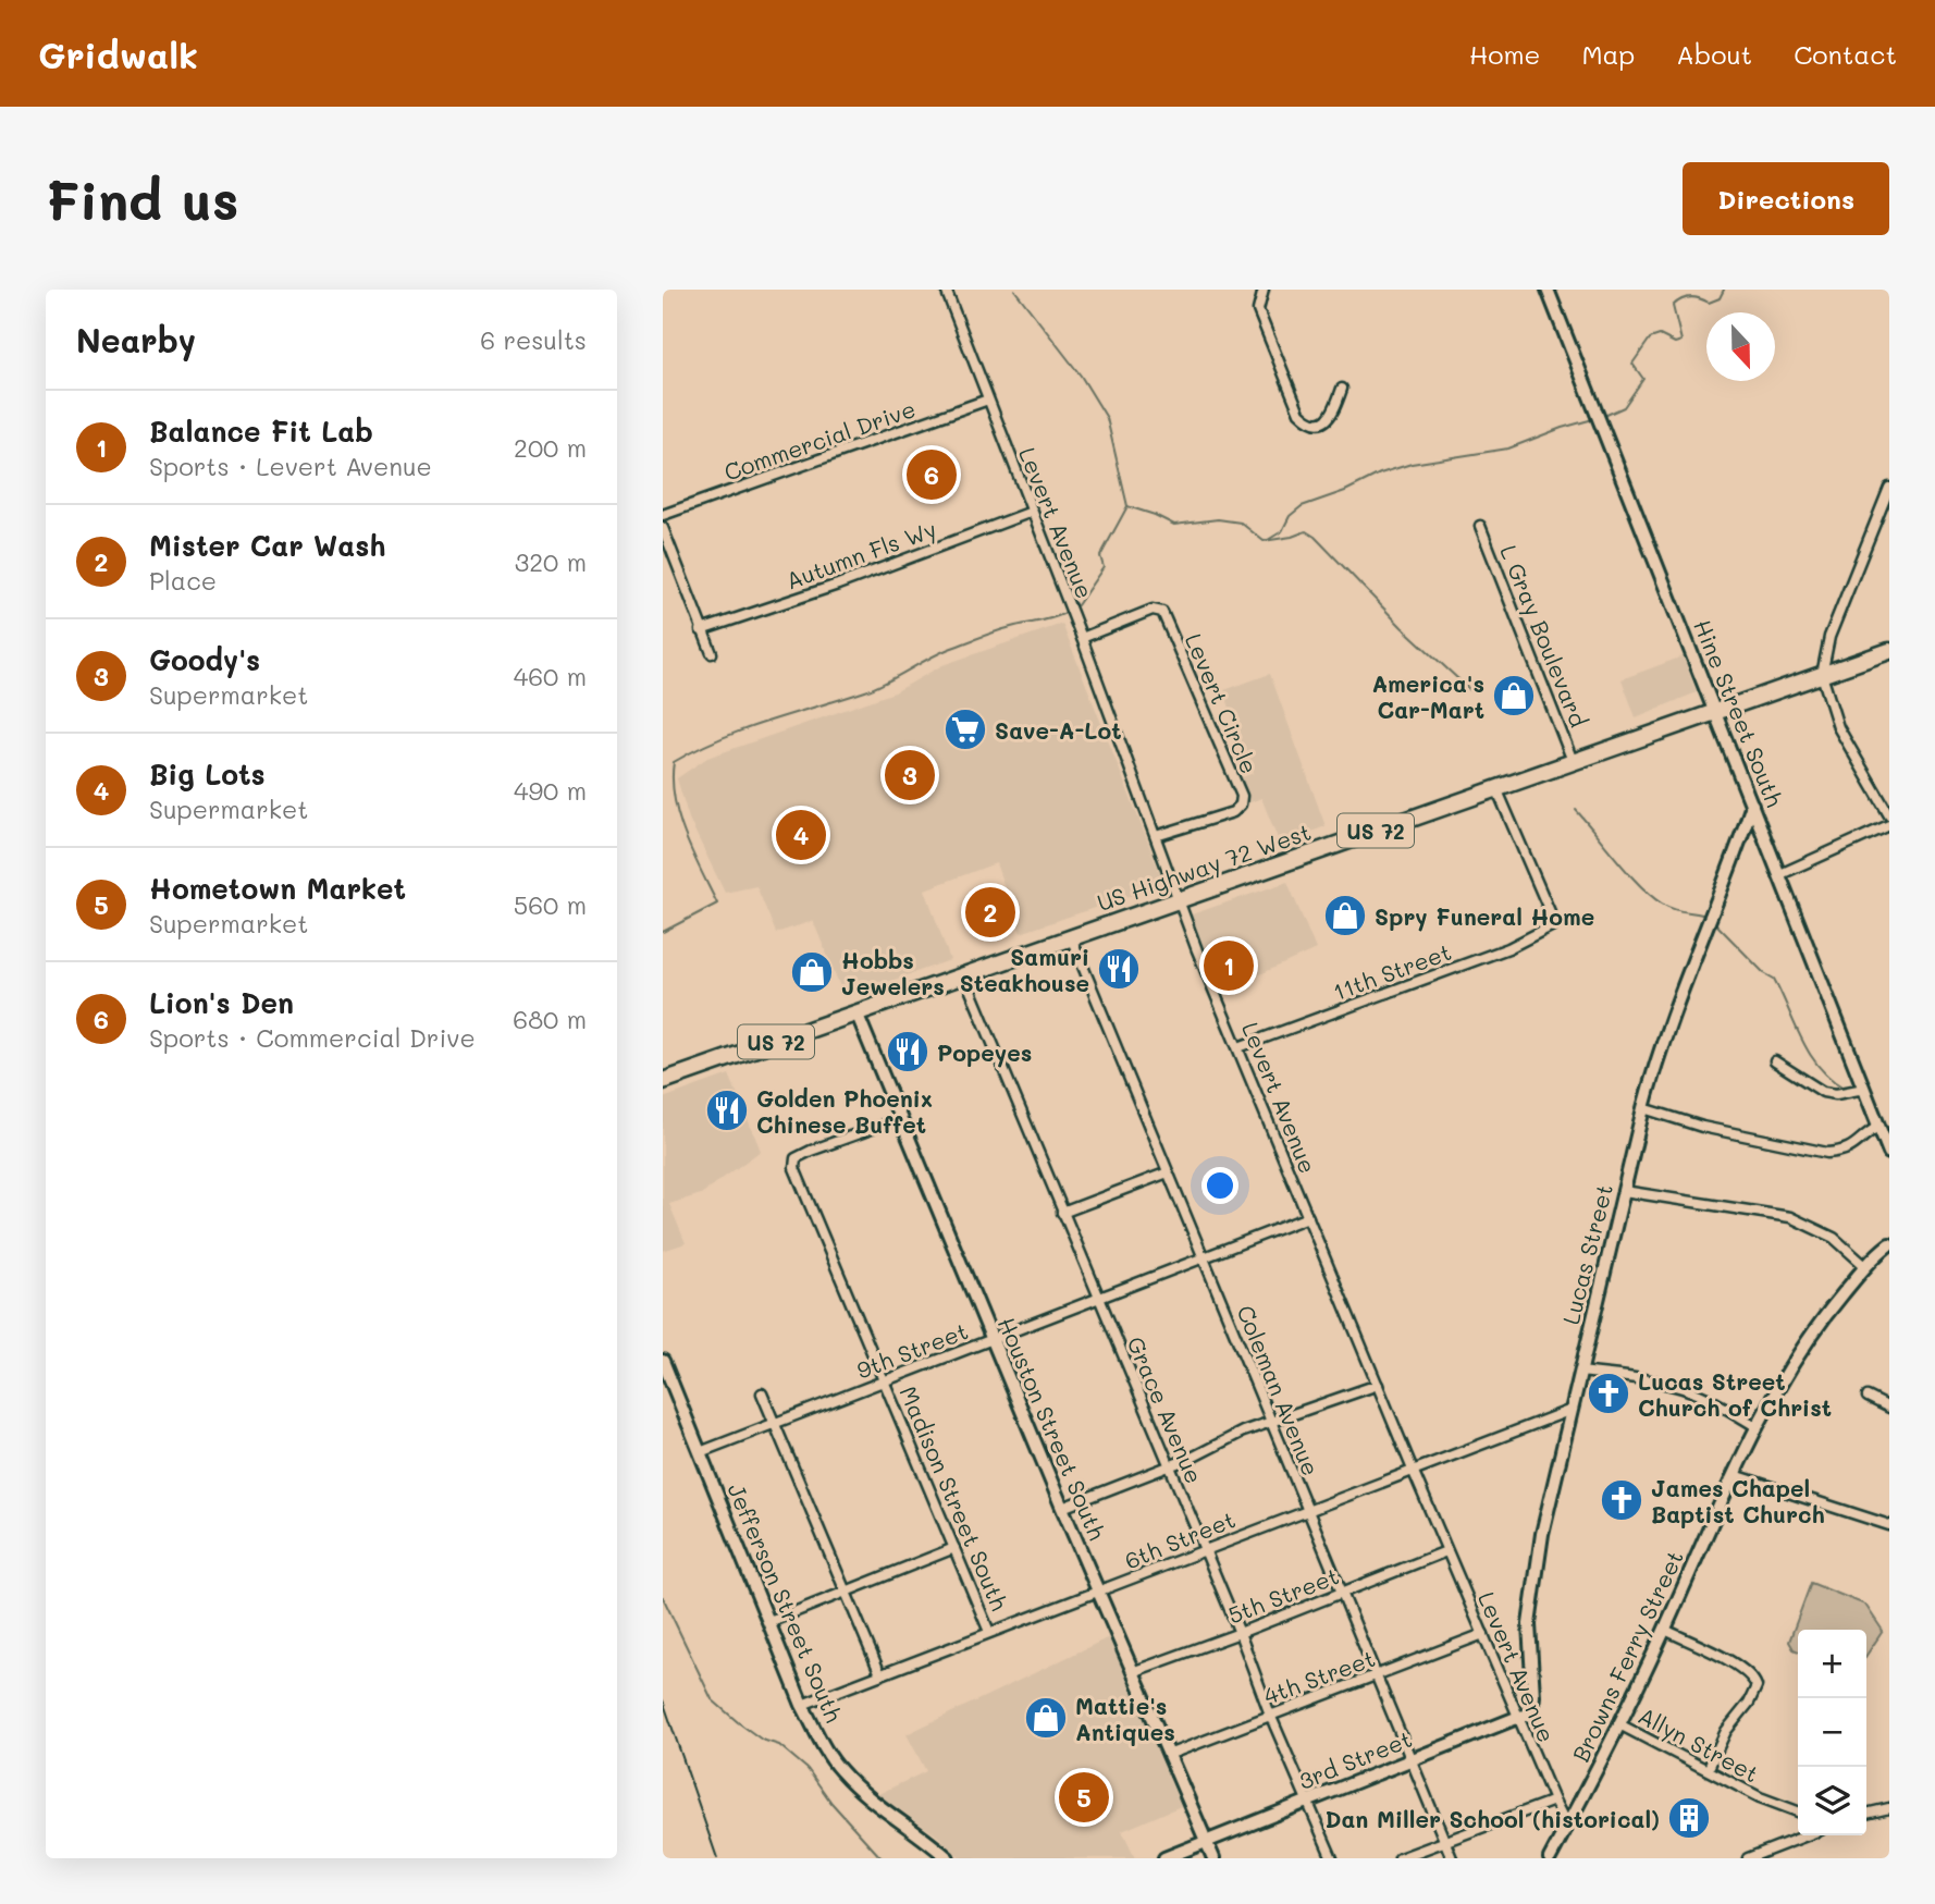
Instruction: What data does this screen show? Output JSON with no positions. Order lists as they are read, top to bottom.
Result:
{
  "streets": {
    "highway": ["US 72", "US Highway 72 West"],
    "street": [
      "Commercial Drive",
      "Levert Avenue",
      "Autumn Fls Wy",
      "L Gray Boulevard",
      "Levert Circle",
      "Hine Street South",
      "11th Street",
      "Lucas Street",
      "9th Street",
      "Coleman Avenue",
      "Grace Avenue",
      "Houston Street South",
      "Madison Street South",
      "6th Street",
      "5th Street",
      "Jefferson Street South",
      "Browns Ferry Street",
      "4th Street",
      "Allyn Street",
      "3rd Street"
    ]
  },
  "crossings": [
    ["Commercial Drive", "Levert Avenue"],
    ["Levert Avenue", "Autumn Fls Wy"],
    ["Levert Avenue", "Levert Circle"],
    ["Levert Avenue", "US Highway 72 West"],
    ["Levert Avenue", "11th Street"],
    ["Levert Avenue", "Lucas Street"],
    ["Levert Avenue", "9th Street"],
    ["Levert Avenue", "6th Street"],
    ["Levert Avenue", "5th Street"],
    ["Levert Avenue", "Browns Ferry Street"],
    ["Levert Avenue", "4th Street"],
    ["Levert Avenue", "3rd Street"],
    ["L Gray Boulevard", "US Highway 72 West"],
    ["Hine Street South", "US Highway 72 West"],
    ["Hine Street South", "Lucas Street"],
    ["US Highway 72 West", "11th Street"],
    ["US Highway 72 West", "Coleman Avenue"],
    ["US Highway 72 West", "Grace Avenue"],
    ["US Highway 72 West", "Houston Street South"],
    ["Lucas Street", "6th Street"],
    ["Lucas Street", "3rd Street"],
    ["9th Street", "Coleman Avenue"],
    ["9th Street", "Grace Avenue"],
    ["9th Street", "Houston Street South"],
    ["9th Street", "Madison Street South"],
    ["9th Street", "Jefferson Street South"],
    ["Coleman Avenue", "6th Street"],
    ["Coleman Avenue", "5th Street"],
    ["Coleman Avenue", "4th Street"],
    ["Coleman Avenue", "3rd Street"],
    ["Grace Avenue", "6th Street"],
    ["Grace Avenue", "5th Street"],
    ["Grace Avenue", "4th Street"],
    ["Grace Avenue", "3rd Street"],
    ["Houston Street South", "Madison Street South"],
    ["Houston Street South", "6th Street"],
    ["Houston Street South", "5th Street"],
    ["Houston Street South", "4th Street"],
    ["Houston Street South", "3rd Street"],
    ["Madison Street South", "6th Street"],
    ["6th Street", "Jefferson Street South"],
    ["Browns Ferry Street", "Allyn Street"]
  ],
  "places": {
    "shop": [
      "America's Car-Mart",
      "Spry Funeral Home",
      "Hobbs Jewelers",
      "Mattie's Antiques"
    ],
    "supermarket": ["Save-A-Lot"],
    "restaurant": ["Samuri Steakhouse", "Popeyes", "Golden Phoenix Chinese Buffet"],
    "church": ["Lucas Street Church of Christ", "James Chapel Baptist Church"],
    "building": ["Dan Miller School (historical)"]
  },
  "north": "bottom",
  "page": {
    "header": "Gridwalk",
    "nav": [
      "Home",
      "Map",
      "About",
      "Contact"
    ],
    "buttons": "Directions",
    "title": "Find us",
    "heading": ["Nearby", "6 results"],
    "list": [
      {
        "mark": "1",
        "name": "Balance Fit Lab",
        "note": "Sports · Levert Avenue",
        "value": "200 m"
      },
      {
        "mark": "2",
        "name": "Mister Car Wash",
        "note": "Place",
        "value": "320 m"
      },
      {
        "mark": "3",
        "name": "Goody's",
        "note": "Supermarket",
        "value": "460 m"
      },
      {
        "mark": "4",
        "name": "Big Lots",
        "note": "Supermarket",
        "value": "490 m"
      },
      {
        "mark": "5",
        "name": "Hometown Market",
        "note": "Supermarket",
        "value": "560 m"
      },
      {
        "mark": "6",
        "name": "Lion's Den",
        "note": "Sports · Commercial Drive",
        "value": "680 m"
      }
    ],
    "pins": [
      "6",
      "3",
      "4",
      "2",
      "1",
      "5"
    ],
    "map_buttons": ["+", "−"]
  }
}
